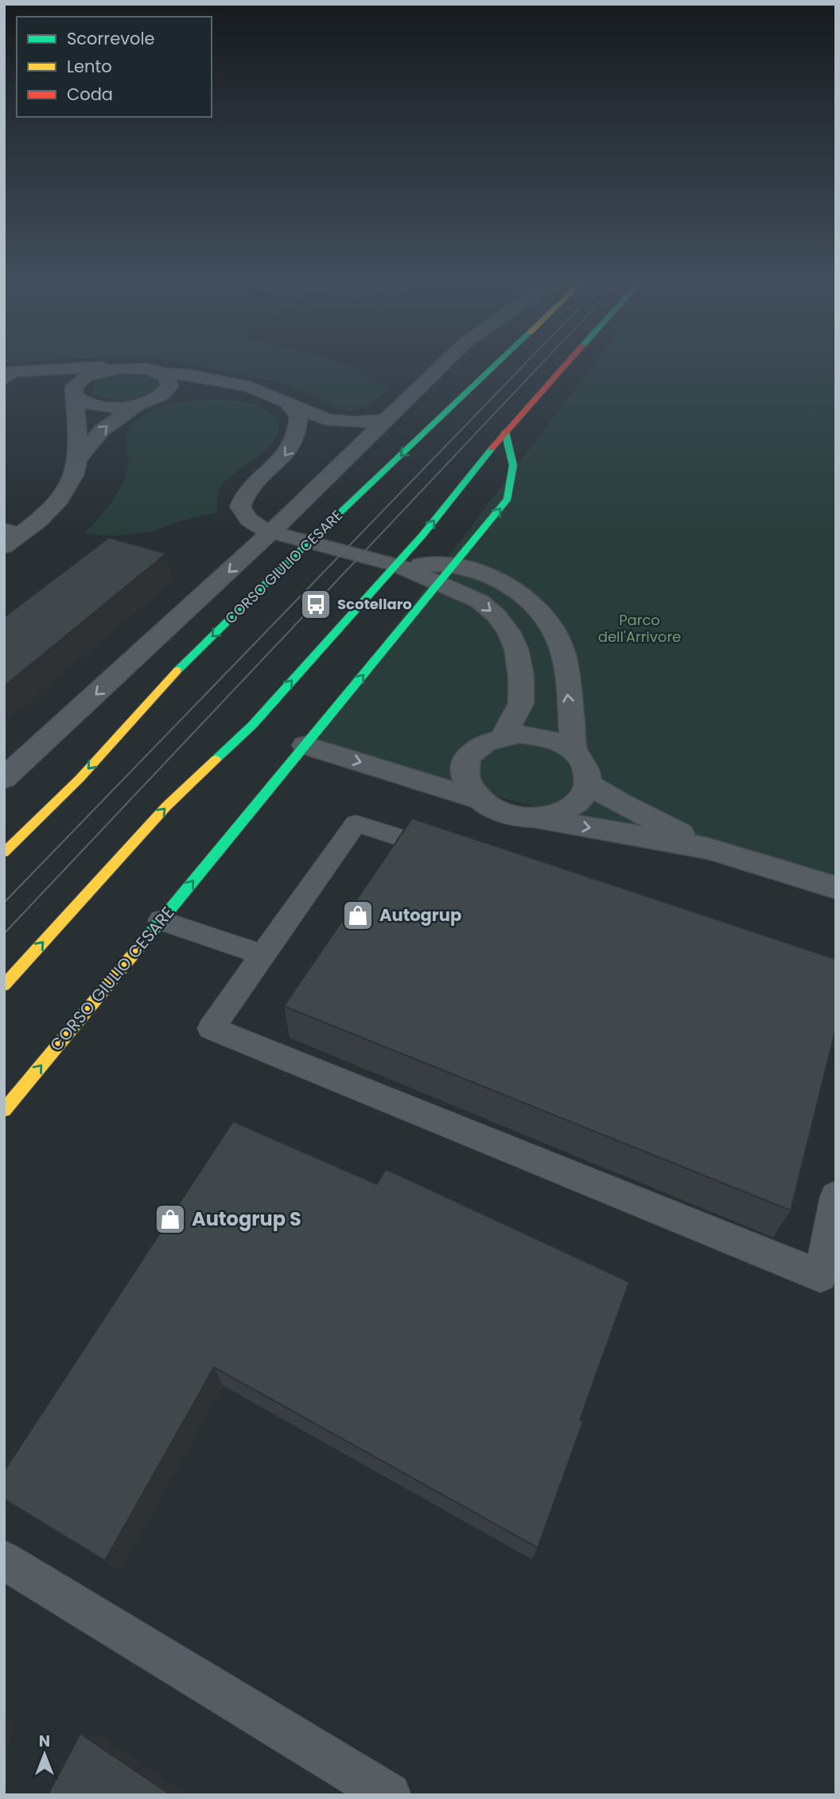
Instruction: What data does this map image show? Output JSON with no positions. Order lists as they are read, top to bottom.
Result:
{
  "streets": {
    "main road": ["CORSO GIULIO CESARE"]
  },
  "parks": ["Parco dell'Arrivore"],
  "places": {
    "bus stop": ["Scotellaro"],
    "shop": ["Autogrup", "Autogrup S"]
  },
  "legend": ["Scorrevole", "Lento", "Coda"],
  "north": "top"
}
